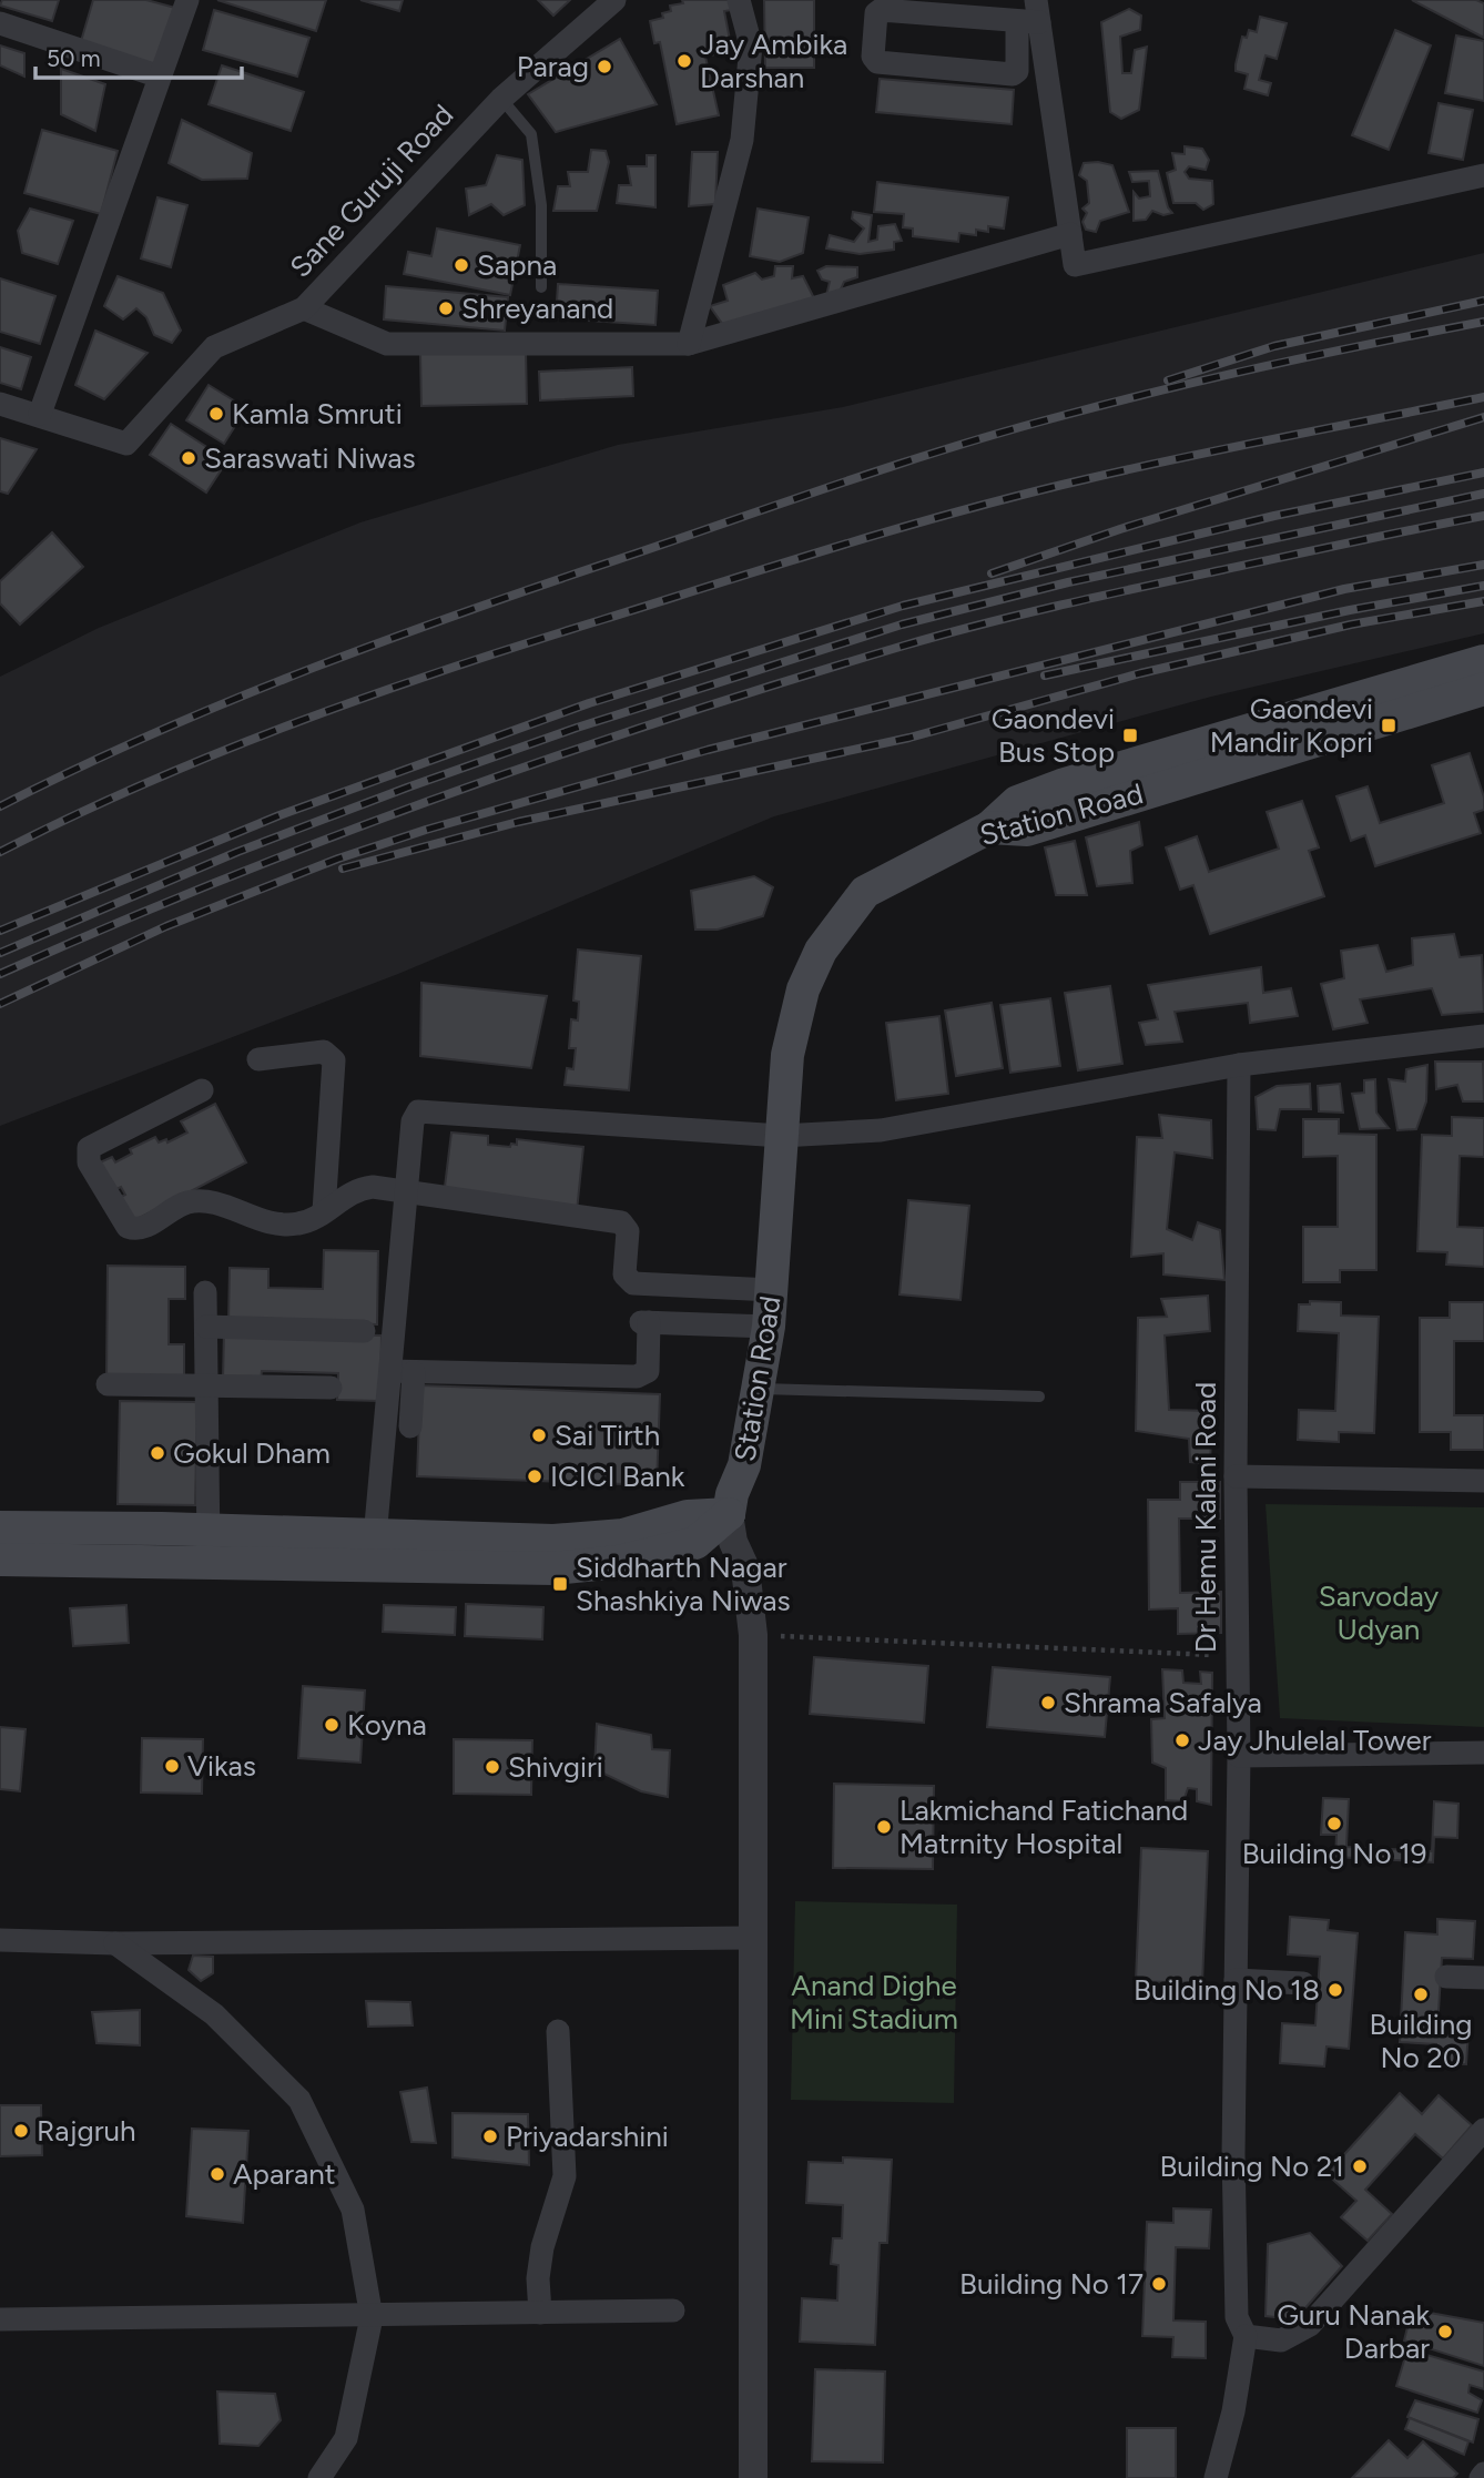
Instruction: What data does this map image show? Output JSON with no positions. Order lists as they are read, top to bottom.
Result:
{
  "streets": {
    "main road": ["Station Road"],
    "street": ["Sane Guruji Road", "Dr Hemu Kalani Road"]
  },
  "parks": ["Sarvoday Udyan", "Anand Dighe Mini Stadium"],
  "places": {
    "other": [
      "Jay Ambika Darshan",
      "Parag",
      "Sapna",
      "Shreyanand",
      "Kamla Smruti",
      "Saraswati Niwas",
      "Sai Tirth",
      "Gokul Dham",
      "ICICI Bank",
      "Shrama Safalya",
      "Koyna",
      "Jay Jhulelal Tower",
      "Vikas",
      "Shivgiri",
      "Building No 19",
      "Lakmichand Fatichand Matrnity Hospital",
      "Building No 18",
      "Building No 20",
      "Rajgruh",
      "Priyadarshini",
      "Building No 21",
      "Aparant",
      "Building No 17",
      "Guru Nanak Darbar"
    ],
    "transit": ["Gaondevi Mandir Kopri", "Gaondevi Bus Stop", "Siddharth Nagar Shashkiya Niwas"]
  },
  "scale_bar": "50 m"
}
